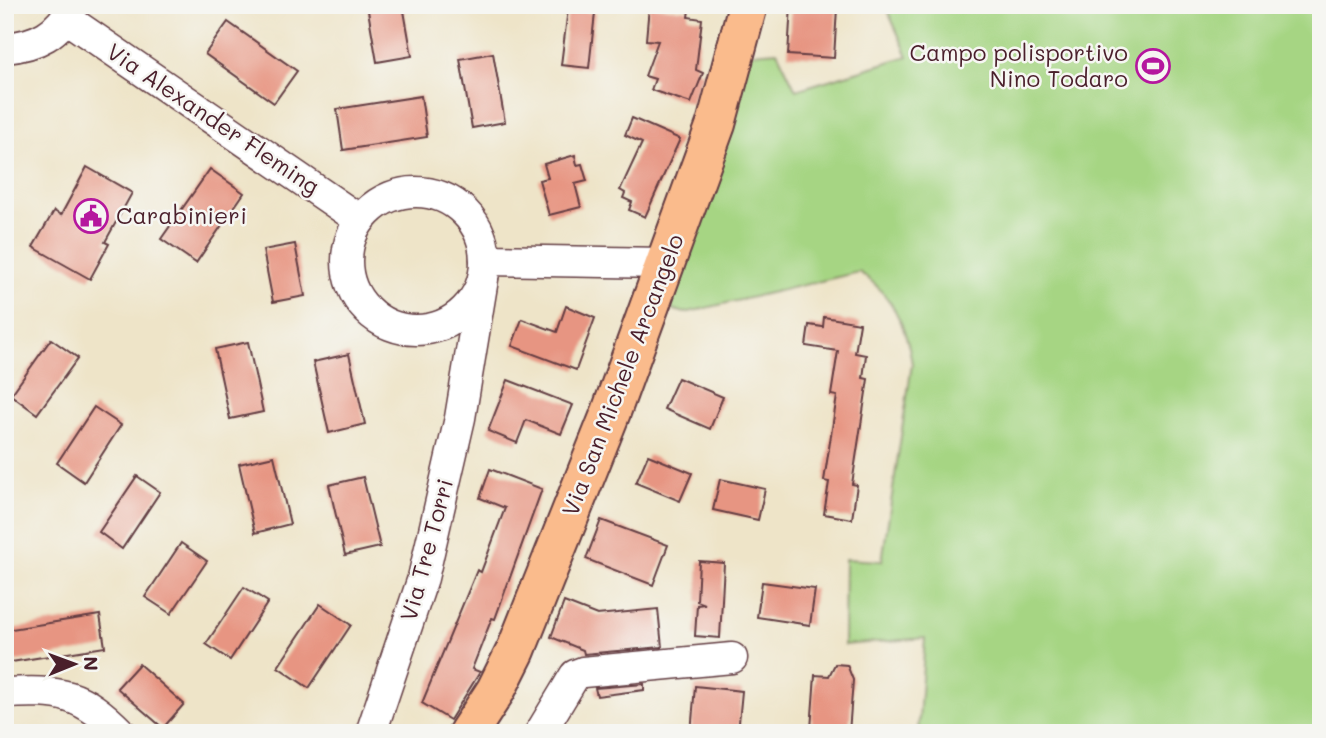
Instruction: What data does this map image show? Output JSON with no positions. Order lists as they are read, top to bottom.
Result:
{
  "streets": {
    "main road": ["Via San Michele Arcangelo"],
    "street": ["Via Alexander Fleming", "Via Tre Torri"]
  },
  "crossings": [
    ["Via Alexander Fleming", "Via Tre Torri"]
  ],
  "places": {
    "sports": ["Campo polisportivo Nino Todaro"],
    "public building": ["Carabinieri"]
  },
  "north": "right"
}
